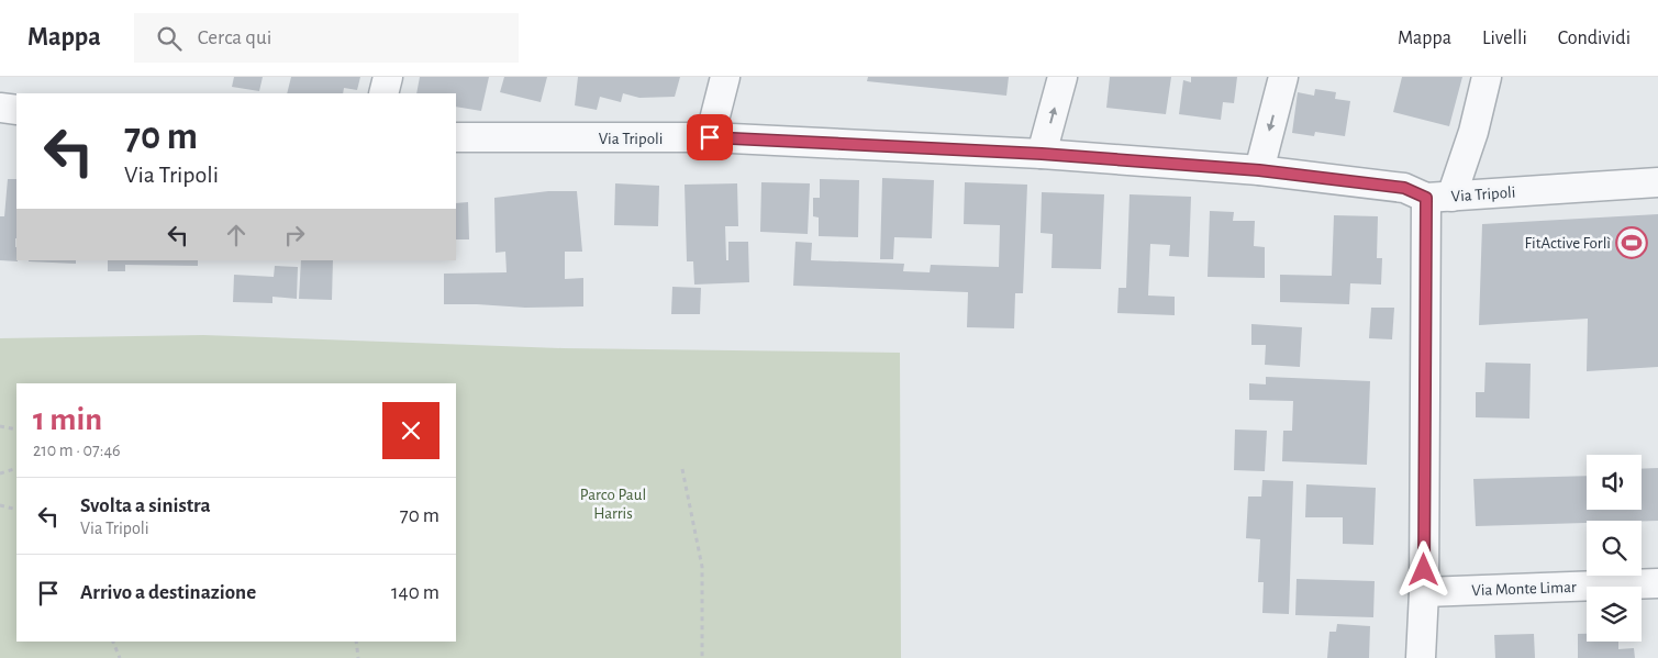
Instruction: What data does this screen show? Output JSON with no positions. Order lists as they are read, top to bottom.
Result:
{
  "streets": {
    "street": ["Via Tripoli", "Via Monte Limar"]
  },
  "parks": ["Parco Paul Harris"],
  "places": {
    "sports": ["FitActive Forlì"]
  },
  "page": {
    "header": "Mappa",
    "search": "Cerca qui",
    "nav": ["Mappa", "Livelli", "Condividi"],
    "turn": ["70 m", "Via Tripoli"],
    "heading": ["1 min", "210 m · 07:46"],
    "list": [
      {
        "name": "Svolta a sinistra",
        "note": "Via Tripoli",
        "value": "70 m"
      },
      {
        "name": "Arrivo a destinazione",
        "value": "140 m"
      }
    ]
  }
}
